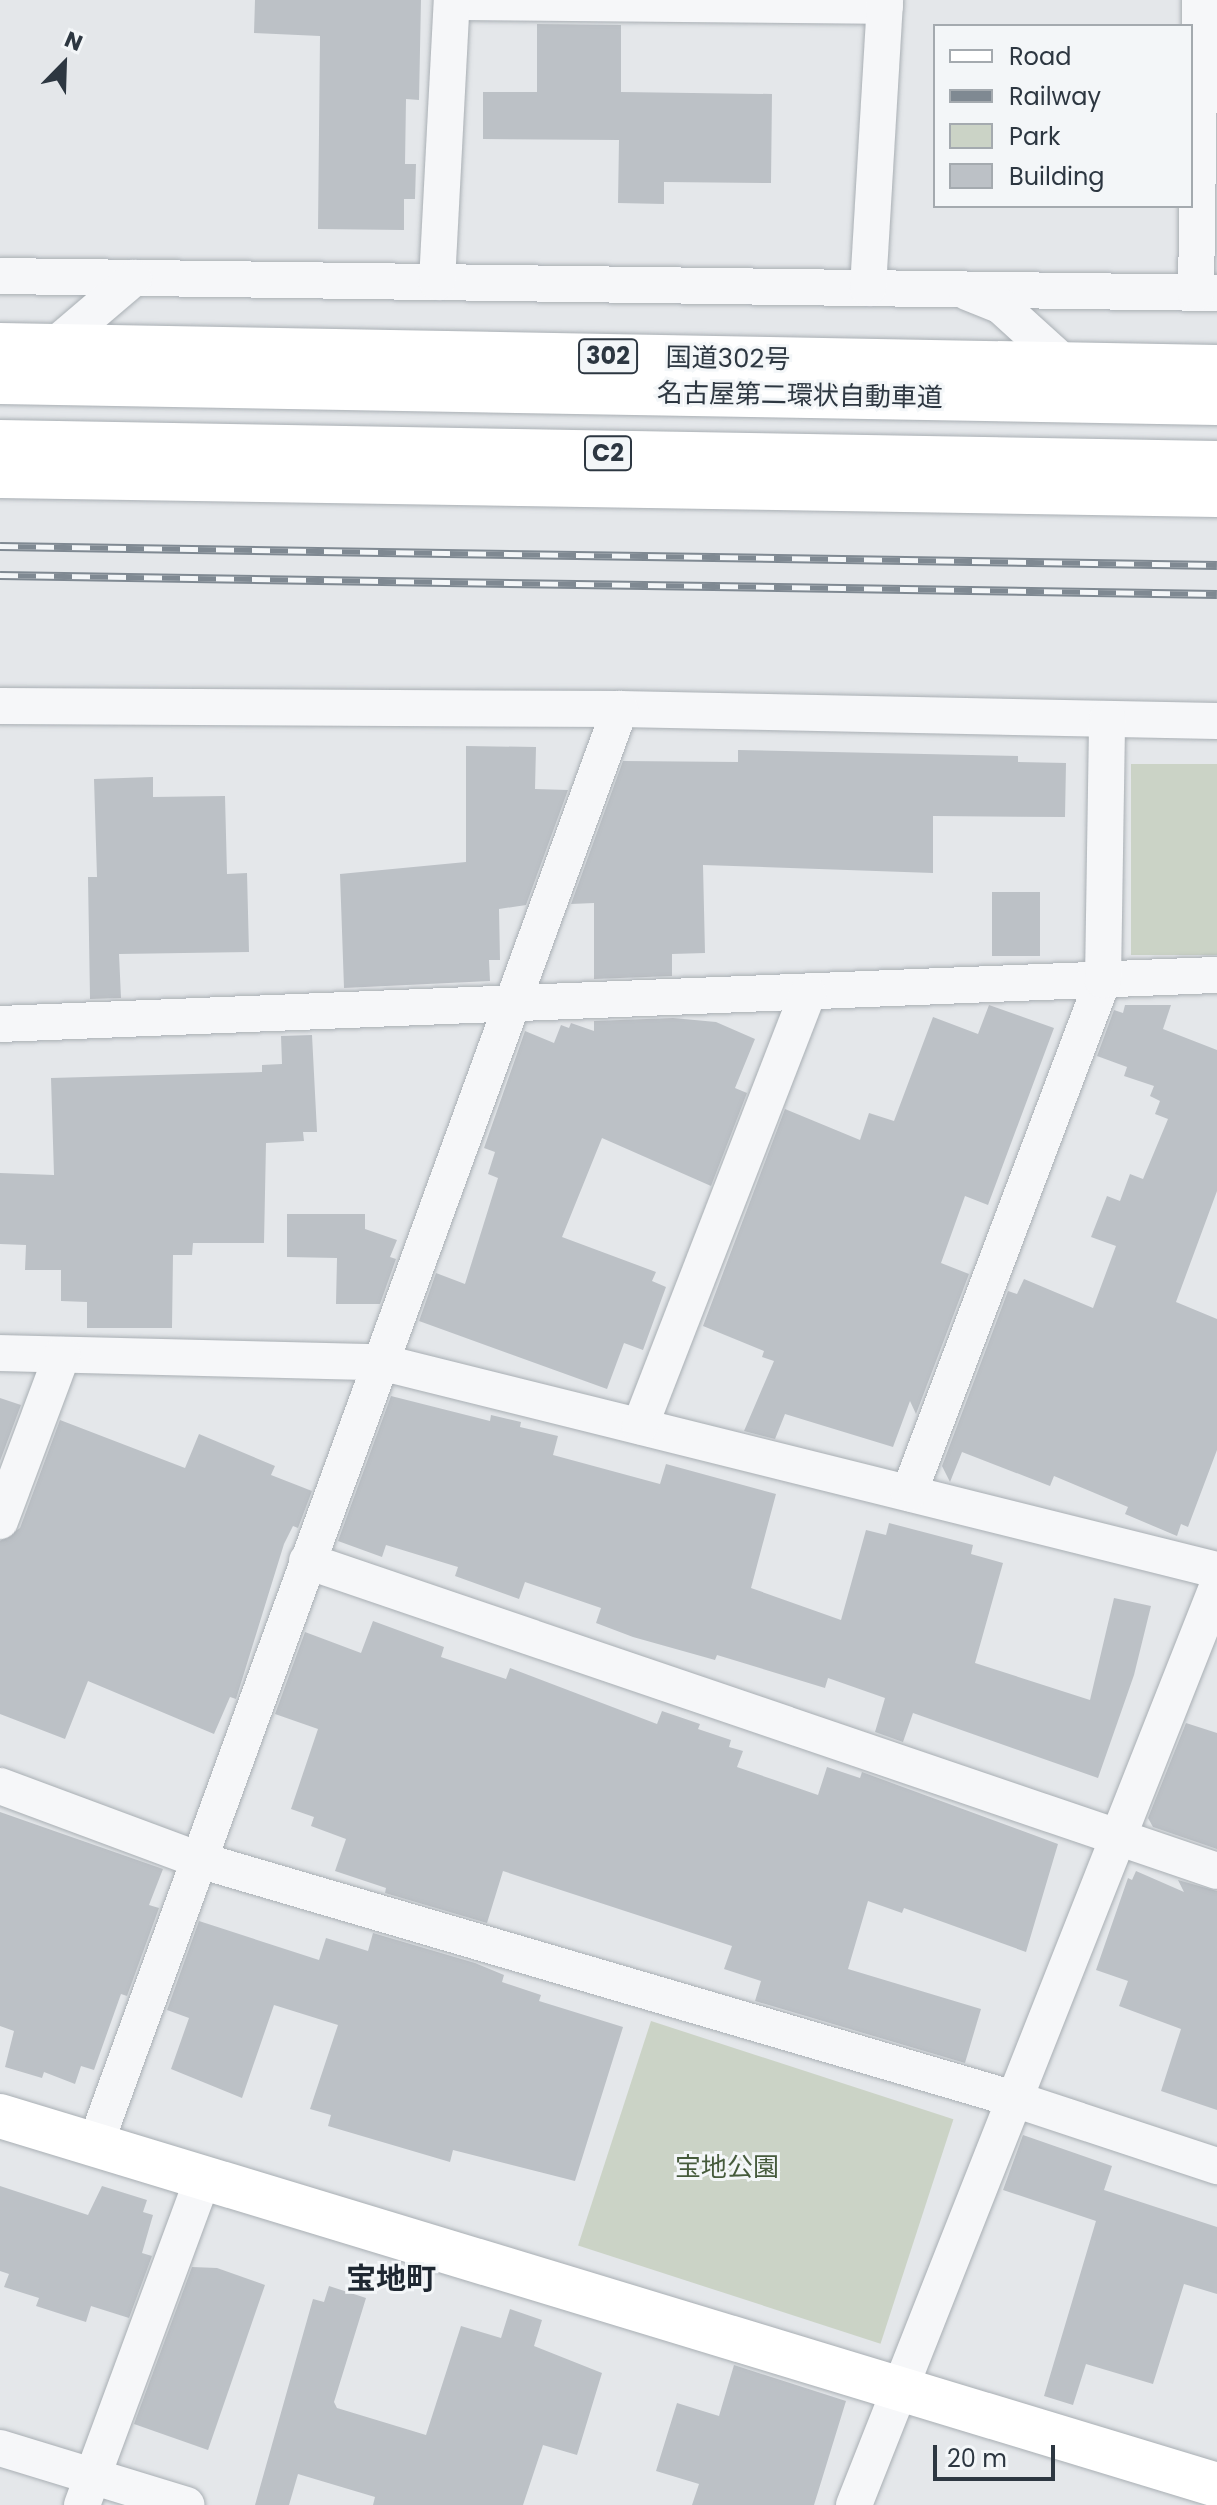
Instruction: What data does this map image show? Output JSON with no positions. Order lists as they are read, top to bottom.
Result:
{
  "streets": {
    "main road": [
      "302",
      "国道302号",
      "名古屋第二環状自動車道",
      "C2"
    ]
  },
  "districts": ["宝地町"],
  "parks": ["宝地公園"],
  "legend": [
    "Road",
    "Railway",
    "Park",
    "Building"
  ],
  "scale_bar": "20 m",
  "north": "top right"
}
